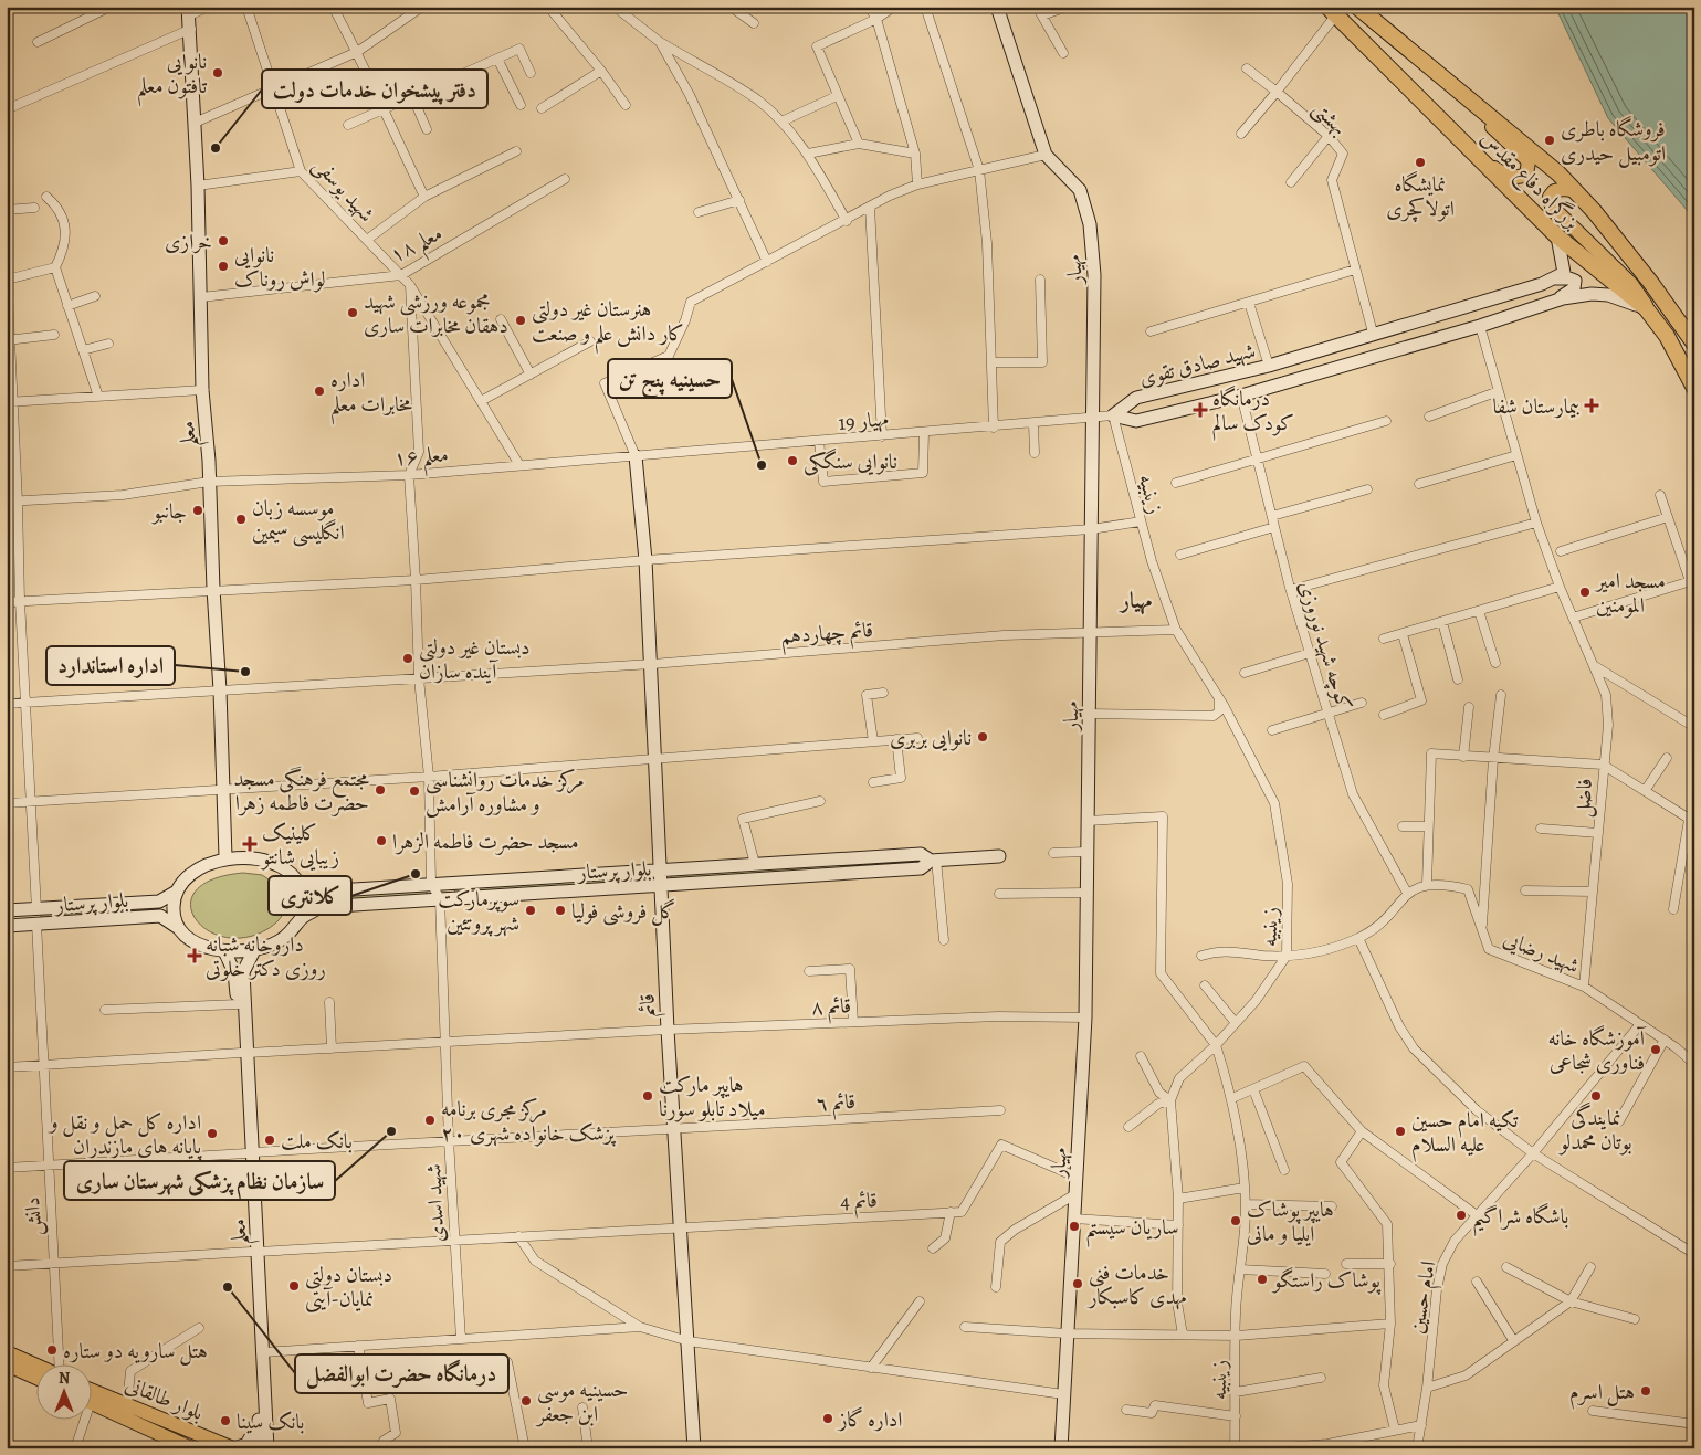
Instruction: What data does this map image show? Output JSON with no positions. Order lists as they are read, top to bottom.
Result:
{
  "streets": {
    "highway": ["بزرگراه دفاع مقدس"],
    "main road": ["بلوار طالقانی"],
    "street": [
      "بهشتی",
      "شهید یوسفی",
      "معلم ۱۸",
      "مهیار",
      "شهید صادق تقوی",
      "مهیار 19",
      "معلم",
      "معلم ۱۶",
      "زینبیه",
      "قائم چهاردهم",
      "کوچه شهید نوروزی",
      "فاضل",
      "بلوار پرستار",
      "شهید رضایی",
      "قائم",
      "قائم ٨",
      "قائم ٦",
      "قائم 4",
      "شهید اسدی",
      "دانش",
      "امام حسین"
    ]
  },
  "crossings": [
    ["بهشتی", "شهید صادق تقوی"],
    ["بزرگراه دفاع مقدس", "شهید صادق تقوی"],
    ["شهید یوسفی", "معلم ۱۸"],
    ["شهید یوسفی", "معلم ۱۶"],
    ["معلم ۱۸", "معلم"],
    ["مهیار", "مهیار 19"],
    ["مهیار", "قائم چهاردهم"],
    ["مهیار", "قائم ٨"],
    ["شهید صادق تقوی", "مهیار 19"],
    ["شهید صادق تقوی", "زینبیه"],
    ["شهید صادق تقوی", "کوچه شهید نوروزی"],
    ["شهید صادق تقوی", "فاضل"],
    ["مهیار 19", "معلم ۱۶"],
    ["مهیار 19", "زینبیه"],
    ["مهیار 19", "قائم"],
    ["معلم", "معلم ۱۶"],
    ["معلم", "قائم چهاردهم"],
    ["معلم", "بلوار پرستار"],
    ["معلم", "قائم ٨"],
    ["معلم", "قائم ٦"],
    ["معلم", "قائم 4"],
    ["معلم ۱۶", "قائم"],
    ["زینبیه", "قائم چهاردهم"],
    ["زینبیه", "شهید رضایی"],
    ["قائم چهاردهم", "قائم"],
    ["کوچه شهید نوروزی", "شهید رضایی"],
    ["فاضل", "شهید رضایی"],
    ["بلوار پرستار", "قائم"],
    ["بلوار پرستار", "شهید اسدی"],
    ["بلوار پرستار", "دانش"],
    ["شهید رضایی", "امام حسین"],
    ["قائم", "قائم ٨"],
    ["قائم", "قائم ٦"],
    ["قائم", "قائم 4"],
    ["قائم ٨", "شهید اسدی"],
    ["قائم ٨", "دانش"],
    ["قائم ٦", "شهید اسدی"],
    ["قائم ٦", "دانش"],
    ["قائم 4", "شهید اسدی"],
    ["قائم 4", "دانش"]
  ],
  "districts": ["مهیار"],
  "places": {
    "other": [
      "نانوایی تافتون معلم",
      "فروشگاه باطری اتومبیل حیدری",
      "دفتر پیشخوان خدمات دولت",
      "نمایشگاه اتولاکچری",
      "خرازی",
      "نانوایی لواش روناک",
      "مجموعه ورزشی شهید دهقان مخابرات ساری",
      "هنرستان غیر دولتی کار دانش علم و صنعت",
      "اداره مخابرات معلم",
      "نانوایی سنگکی",
      "حسینیه پنج تن",
      "جانبو",
      "موسسه زبان انگلیسی سیمین",
      "مسجد امیر المومنین",
      "دبستان غیر دولتی آینده سازان",
      "اداره استاندارد",
      "نانوایی بربری",
      "مجتمع فرهنگی مسجد حضرت فاطمه زهرا",
      "مرکز خدمات روانشناسی و مشاوره آرامش",
      "مسجد حضرت فاطمه الزهرا",
      "کلانتری",
      "سوپرمارکت شهر پروتئین",
      "گل فروشی فولیا",
      "آموزشگاه خانه فناوری شجاعی",
      "هایپر مارکت میلاد تابلو سورنا",
      "نمایندگی بوتان محمدلو",
      "مرکز مجری برنامه پزشک خانواده شهری ٢٠",
      "سازمان نظام پزشکی شهرستان ساری",
      "تکیه امام حسین علیه السلام",
      "اداره کل حمل و نقل و پایانه های مازندران",
      "بانک ملت",
      "باشگاه شراگیم",
      "هایپر پوشاک ایلیا و مانی",
      "ساریان سیستم",
      "پوشاک راستگو",
      "خدمات فنی مهدی کاسبکار",
      "دبستان دولتی نمایان-آیتی",
      "درمانگاه حضرت ابوالفضل",
      "هتل سارویه دو ستاره",
      "هتل اسرم",
      "حسینیه موسی ابن جعفر",
      "اداره گاز",
      "بانک سینا"
    ],
    "health": [
      "بیمارستان شفا",
      "درمانگاه کودک سالم",
      "کلینیک زیبایی شانتو",
      "داروخانه شبانه روزی دکتر خلوتی"
    ]
  },
  "north": "top"
}
